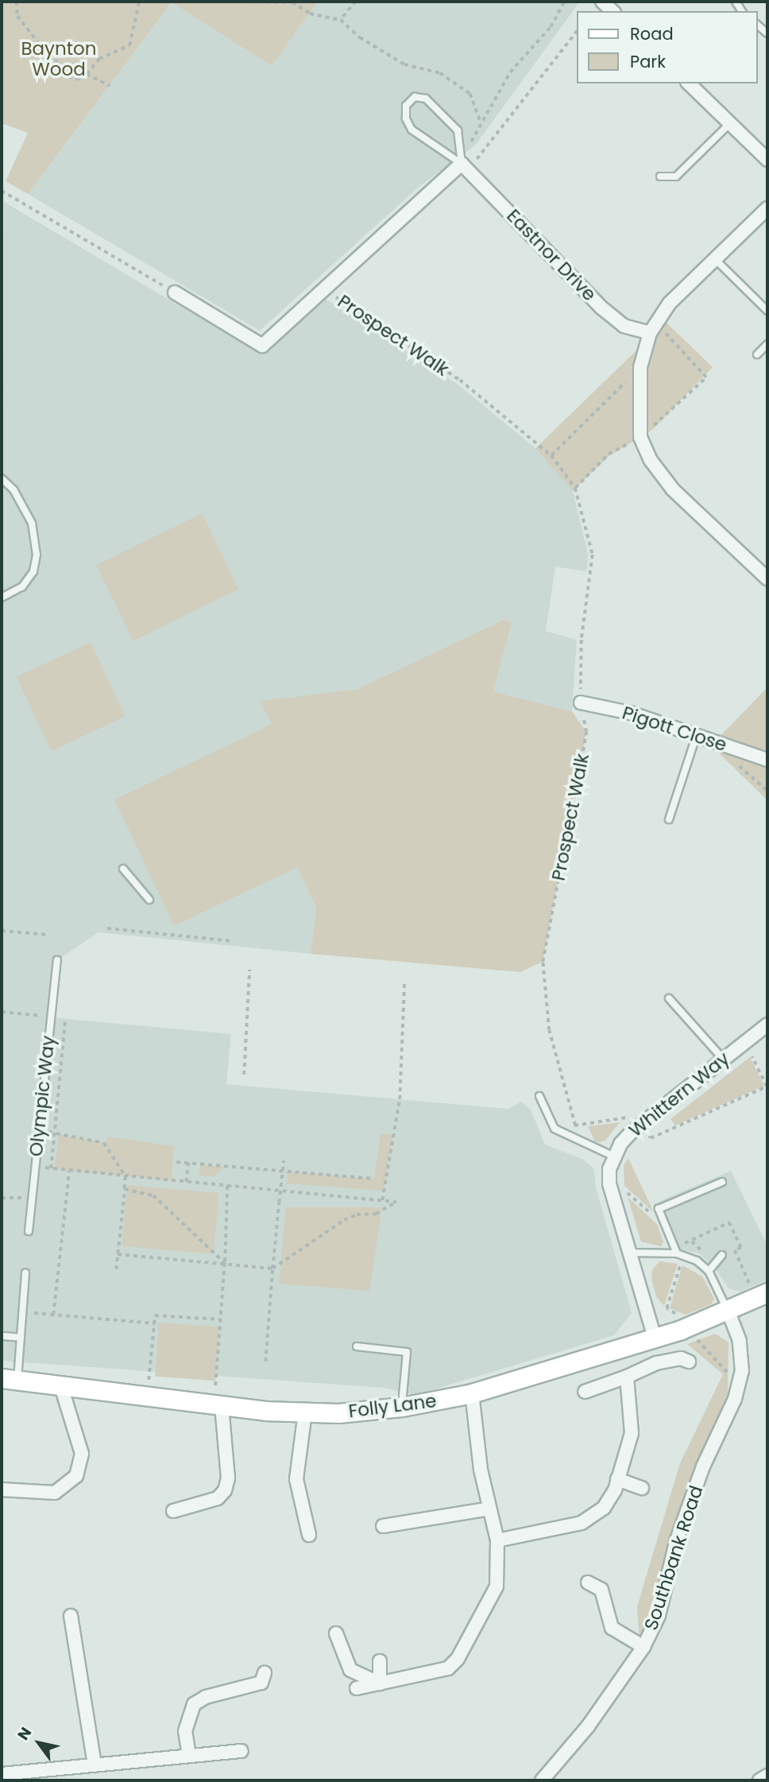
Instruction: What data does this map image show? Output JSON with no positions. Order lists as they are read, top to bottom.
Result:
{
  "streets": {
    "street": [
      "Eastnor Drive",
      "Prospect Walk",
      "Pigott Close",
      "Whittern Way",
      "Folly Lane",
      "Southbank Road"
    ],
    "lane": ["Olympic Way"]
  },
  "crossings": [
    ["Eastnor Drive", "Prospect Walk"],
    ["Prospect Walk", "Pigott Close"],
    ["Whittern Way", "Folly Lane"],
    ["Folly Lane", "Southbank Road"]
  ],
  "parks": ["Baynton Wood"],
  "legend": ["Road", "Park"],
  "north": "top left"
}
